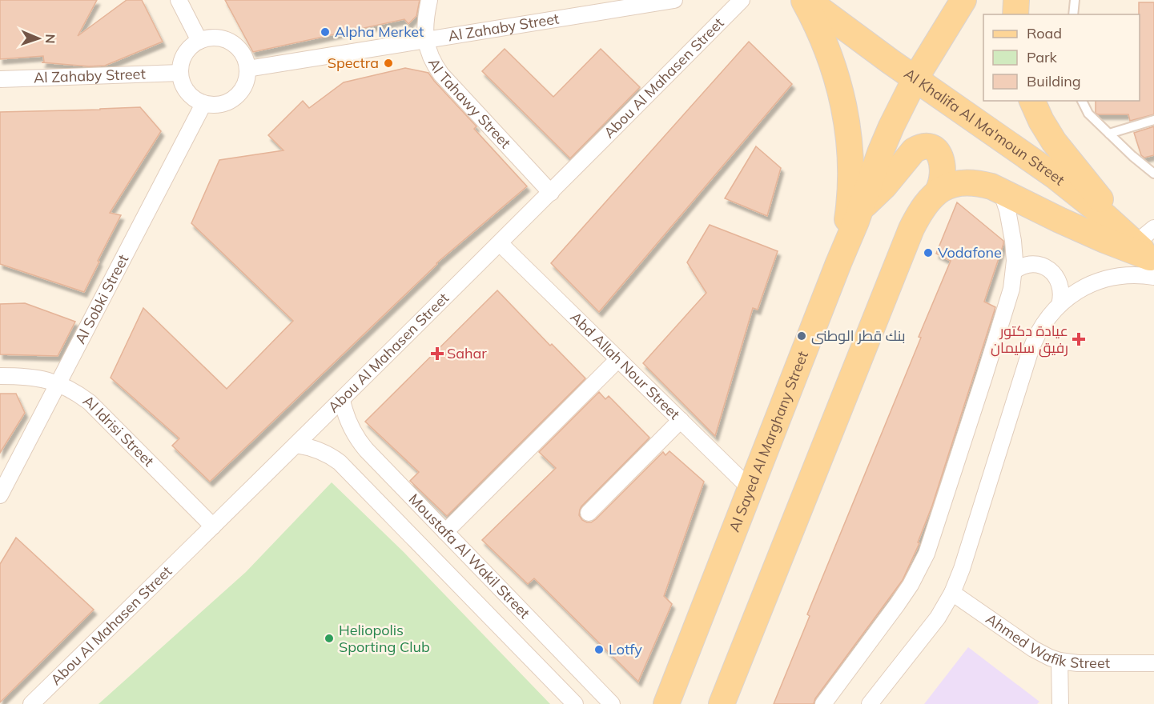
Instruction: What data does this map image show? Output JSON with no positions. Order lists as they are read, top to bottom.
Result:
{
  "streets": {
    "main road": ["Al Khalifa Al Ma'moun Street", "Al Sayed Al Marghany Street"],
    "street": [
      "Al Zahaby Street",
      "Abou Al Mahasen Street",
      "Al Tahawy Street",
      "Al Sobki Street",
      "Abd Allah Nour Street",
      "Al Idrisi Street",
      "Moustafa Al Wakil Street",
      "Ahmed Wafik Street"
    ]
  },
  "crossings": [
    ["Al Zahaby Street", "Al Tahawy Street"],
    ["Al Zahaby Street", "Al Sobki Street"],
    ["Abou Al Mahasen Street", "Al Tahawy Street"],
    ["Abou Al Mahasen Street", "Abd Allah Nour Street"],
    ["Abou Al Mahasen Street", "Al Idrisi Street"],
    ["Abou Al Mahasen Street", "Moustafa Al Wakil Street"],
    ["Al Khalifa Al Ma'moun Street", "Al Sayed Al Marghany Street"],
    ["Al Sobki Street", "Al Idrisi Street"],
    ["Abd Allah Nour Street", "Al Sayed Al Marghany Street"]
  ],
  "places": {
    "other": [
      "Alpha Merket",
      "Spectra",
      "Vodafone",
      "بنك قطر الوطنى",
      "Heliopolis Sporting Club",
      "Lotfy"
    ],
    "health": ["عيادة دكتور رفيق سليمان", "Sahar"]
  },
  "legend": ["Road", "Park", "Building"],
  "north": "right"
}
